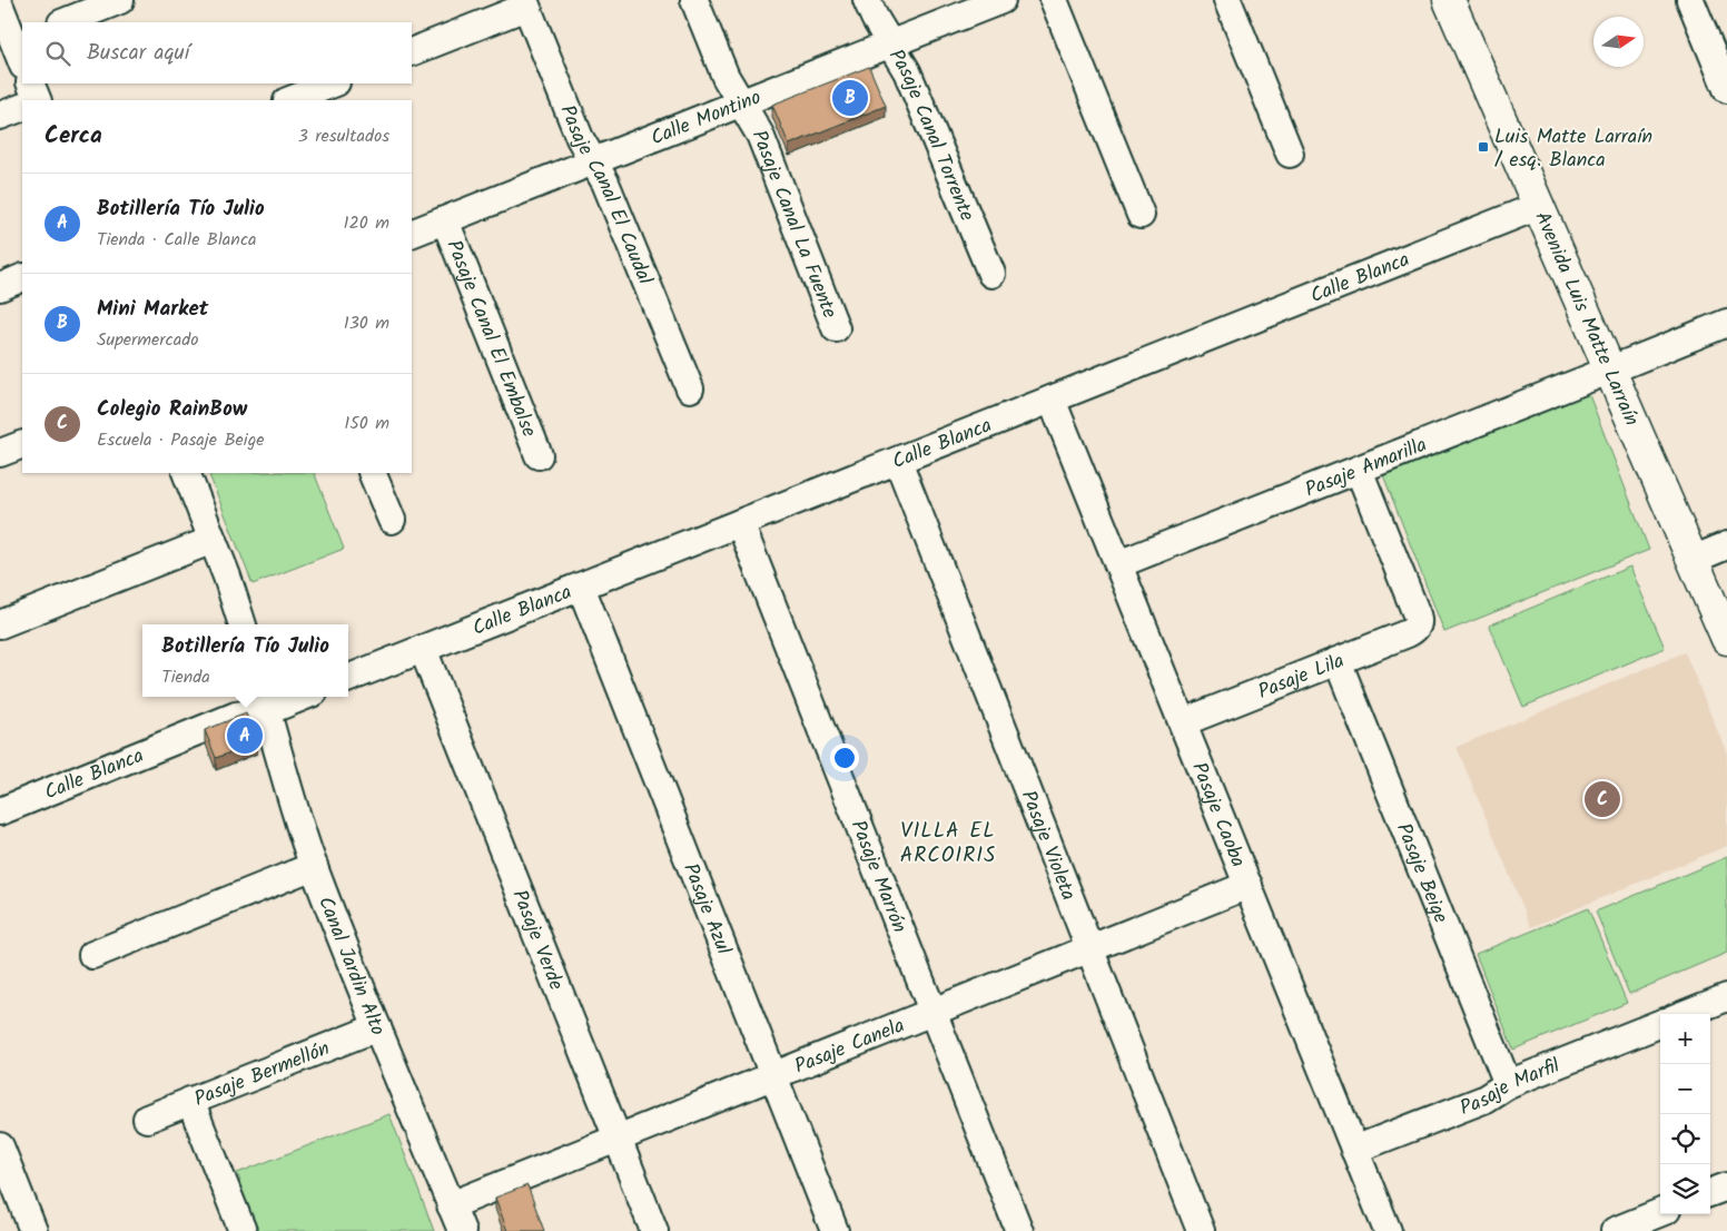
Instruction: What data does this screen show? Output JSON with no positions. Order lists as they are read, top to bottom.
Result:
{
  "streets": {
    "street": [
      "Calle Montino",
      "Pasaje Canal Torrente",
      "Pasaje Canal El Caudal",
      "Pasaje Canal La Fuente",
      "Calle Blanca",
      "Avenida Luis Matte Larraín",
      "Pasaje Canal El Embalse",
      "Pasaje Amarilla",
      "Pasaje Lila",
      "Pasaje Caoba",
      "Pasaje Violeta",
      "Pasaje Beige",
      "Pasaje Marrón",
      "Pasaje Azul",
      "Pasaje Verde",
      "Canal Jardin Alto",
      "Pasaje Canela",
      "Pasaje Bermellón",
      "Pasaje Marfil"
    ]
  },
  "crossings": [
    ["Calle Montino", "Pasaje Canal Torrente"],
    ["Calle Montino", "Pasaje Canal El Caudal"],
    ["Calle Montino", "Pasaje Canal La Fuente"],
    ["Calle Montino", "Pasaje Canal El Embalse"],
    ["Calle Blanca", "Avenida Luis Matte Larraín"],
    ["Calle Blanca", "Pasaje Caoba"],
    ["Calle Blanca", "Pasaje Violeta"],
    ["Calle Blanca", "Pasaje Marrón"],
    ["Calle Blanca", "Pasaje Azul"],
    ["Calle Blanca", "Pasaje Verde"],
    ["Calle Blanca", "Canal Jardin Alto"],
    ["Avenida Luis Matte Larraín", "Pasaje Amarilla"],
    ["Pasaje Amarilla", "Pasaje Lila"],
    ["Pasaje Amarilla", "Pasaje Caoba"],
    ["Pasaje Lila", "Pasaje Caoba"],
    ["Pasaje Lila", "Pasaje Beige"],
    ["Pasaje Caoba", "Pasaje Canela"],
    ["Pasaje Caoba", "Pasaje Marfil"],
    ["Pasaje Violeta", "Pasaje Canela"],
    ["Pasaje Beige", "Pasaje Marfil"],
    ["Pasaje Marrón", "Pasaje Canela"],
    ["Pasaje Azul", "Pasaje Canela"],
    ["Pasaje Verde", "Pasaje Canela"],
    ["Canal Jardin Alto", "Pasaje Canela"],
    ["Canal Jardin Alto", "Pasaje Bermellón"]
  ],
  "districts": ["VILLA EL ARCOIRIS"],
  "places": {
    "transit": ["Luis Matte Larraín / esq. Blanca"]
  },
  "north": "right",
  "page": {
    "search": "Buscar aquí",
    "pins": ["B", "A", "C"],
    "heading": ["Cerca", "3 resultados"],
    "list": [
      {
        "mark": "A",
        "name": "Botillería Tío Julio",
        "note": "Tienda · Calle Blanca",
        "value": "120 m"
      },
      {
        "mark": "B",
        "name": "Mini Market",
        "note": "Supermercado",
        "value": "130 m"
      },
      {
        "mark": "C",
        "name": "Colegio RainBow",
        "note": "Escuela · Pasaje Beige",
        "value": "150 m"
      }
    ],
    "popup": ["Botillería Tío Julio", "Tienda"],
    "map_buttons": ["+", "−"]
  }
}
